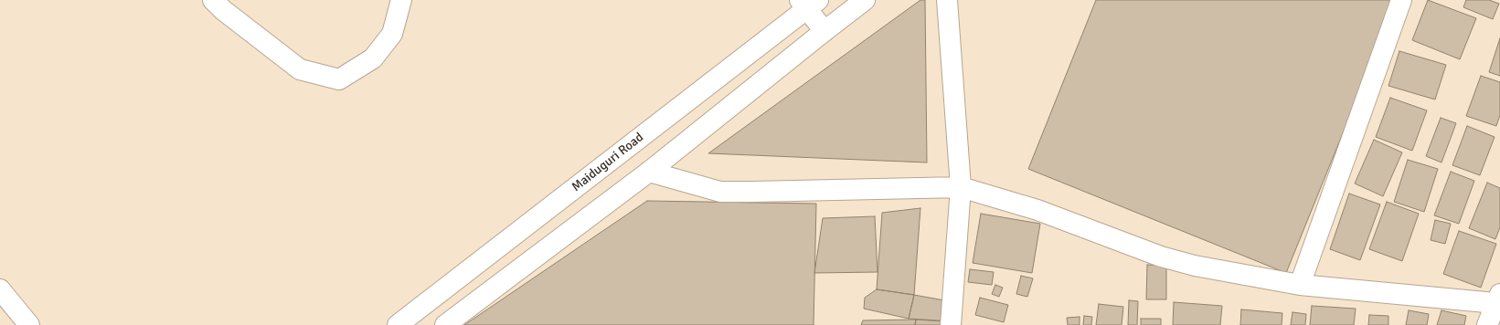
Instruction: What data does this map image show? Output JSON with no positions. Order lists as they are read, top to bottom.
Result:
{
  "streets": {
    "main road": ["Maiduguri Road"]
  }
}
